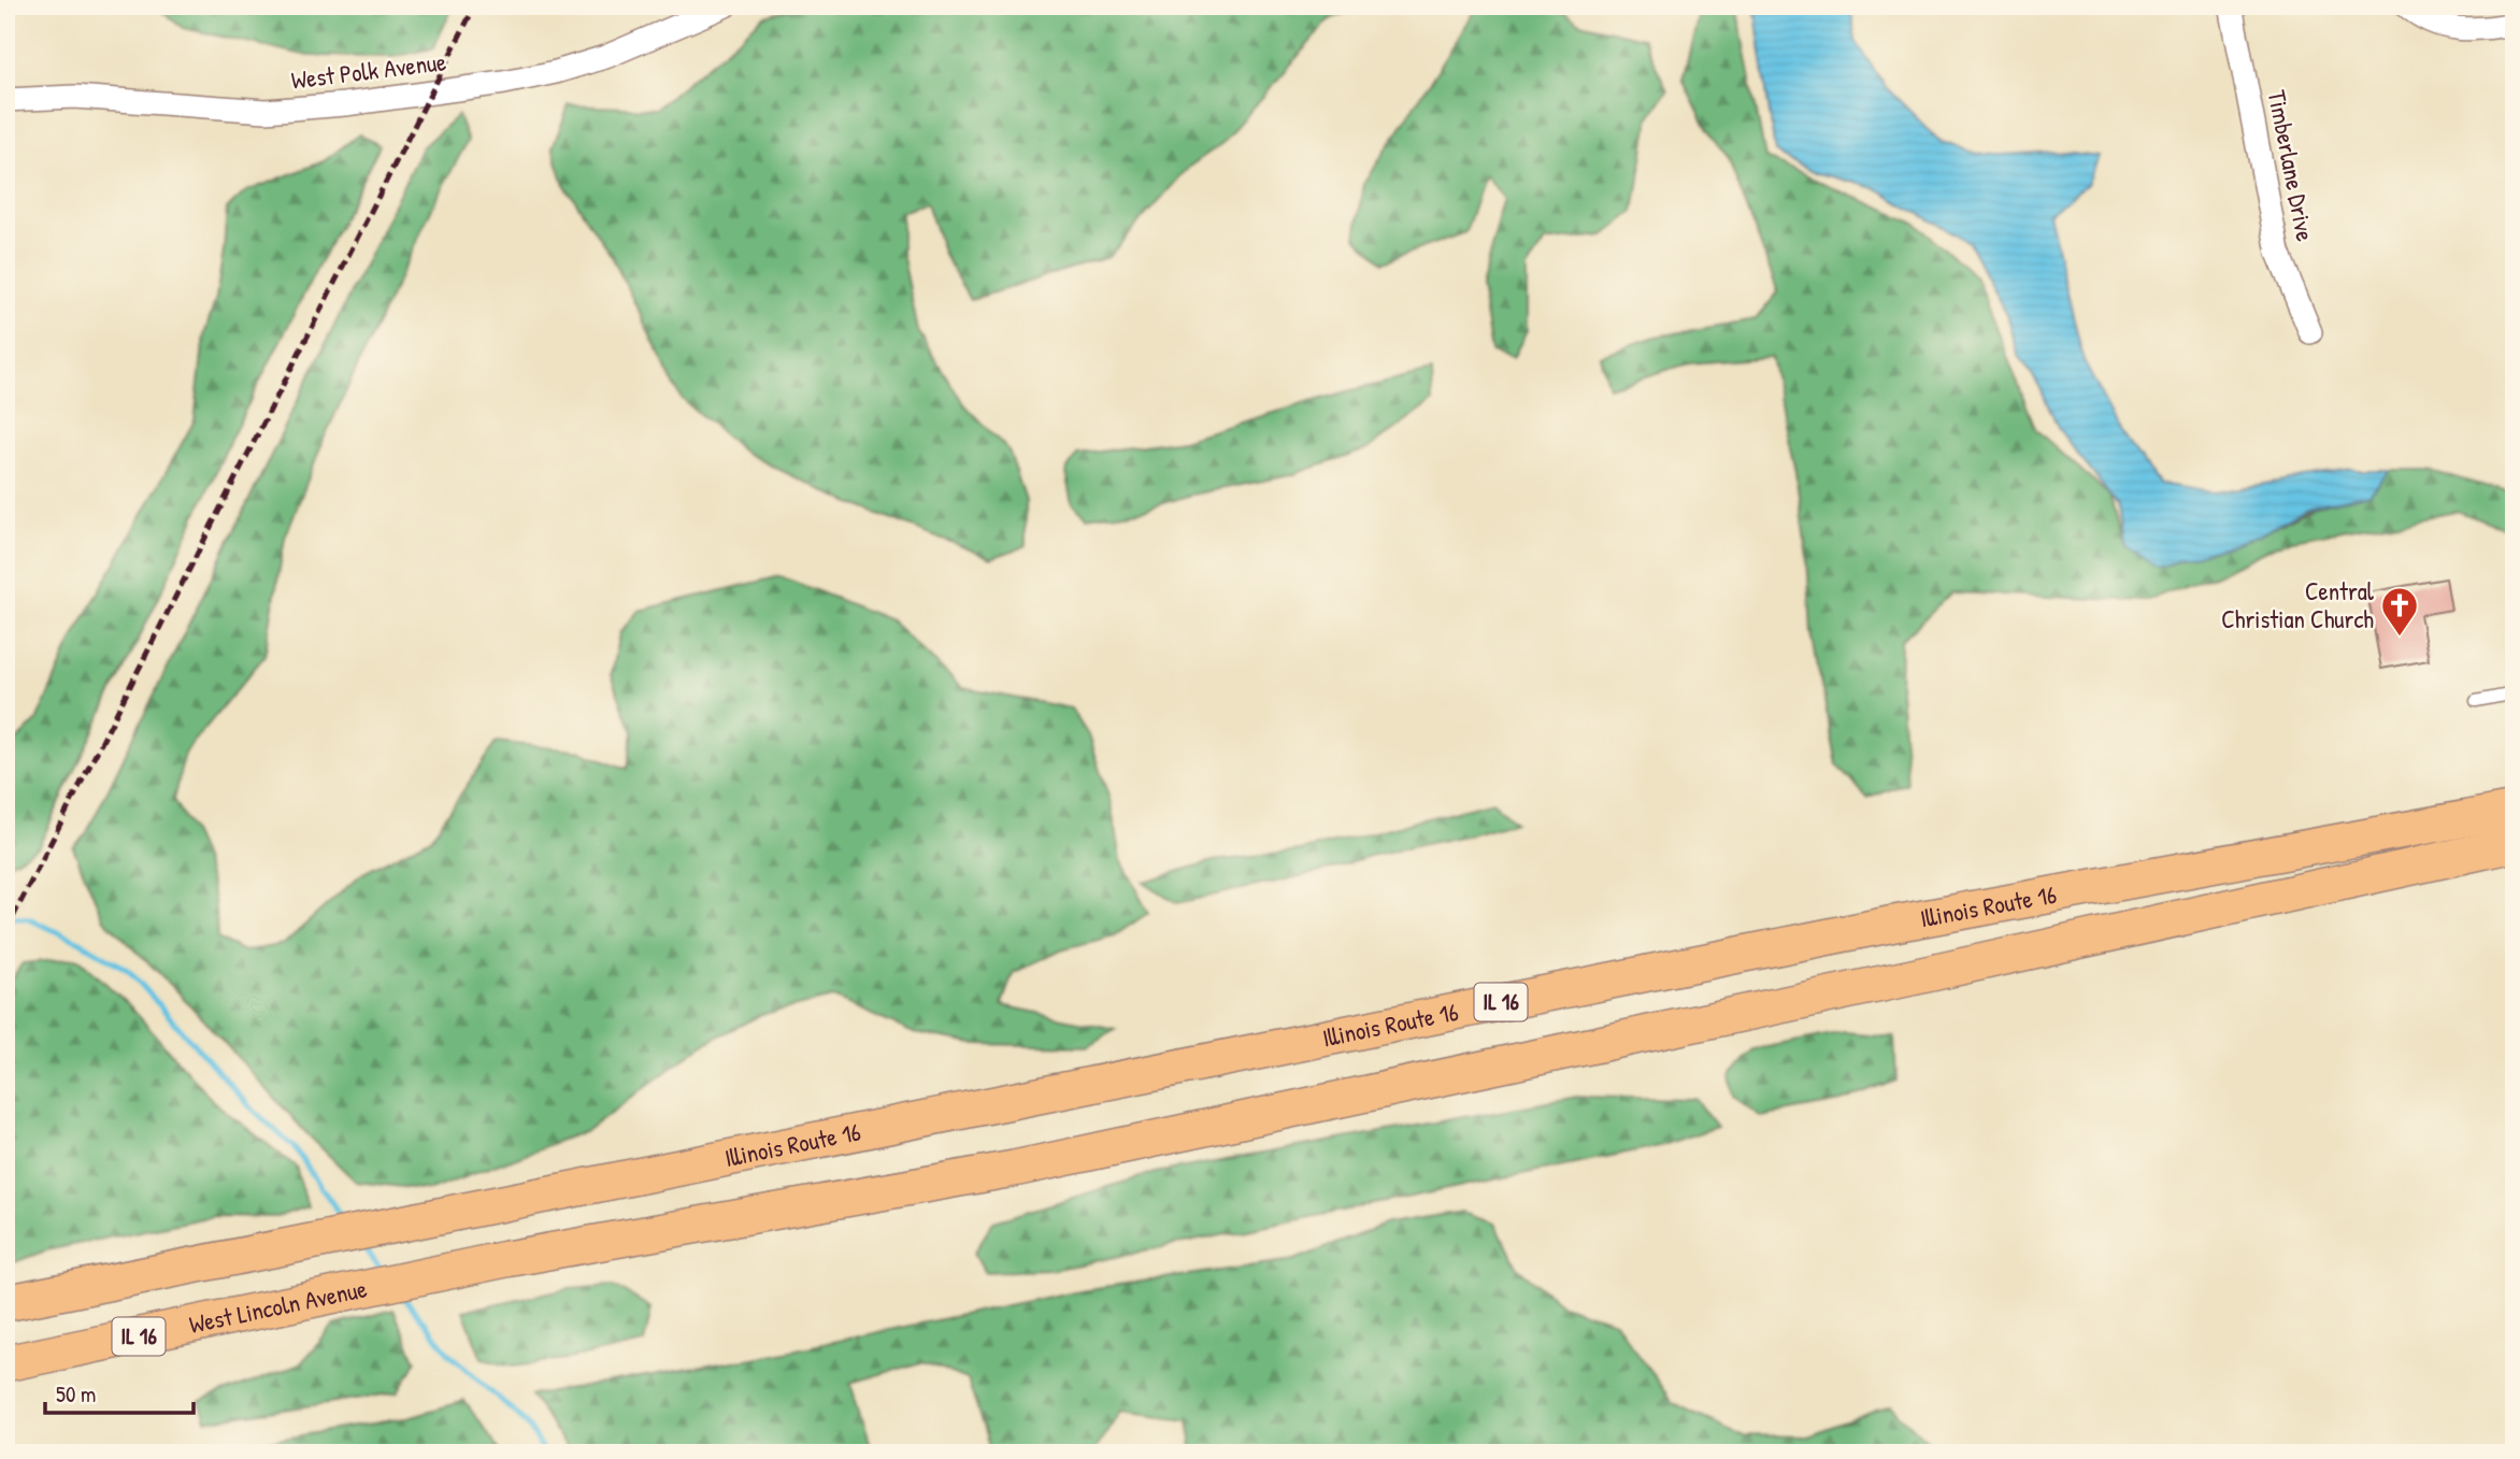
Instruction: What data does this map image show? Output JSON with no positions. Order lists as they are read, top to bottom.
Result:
{
  "streets": {
    "main road": ["Illinois Route 16", "IL 16", "West Lincoln Avenue"],
    "street": ["West Polk Avenue", "Timberlane Drive"]
  },
  "crossings": [
    ["Illinois Route 16", "West Lincoln Avenue"]
  ],
  "places": {
    "church": ["Central Christian Church"]
  },
  "scale_bar": "50 m"
}
